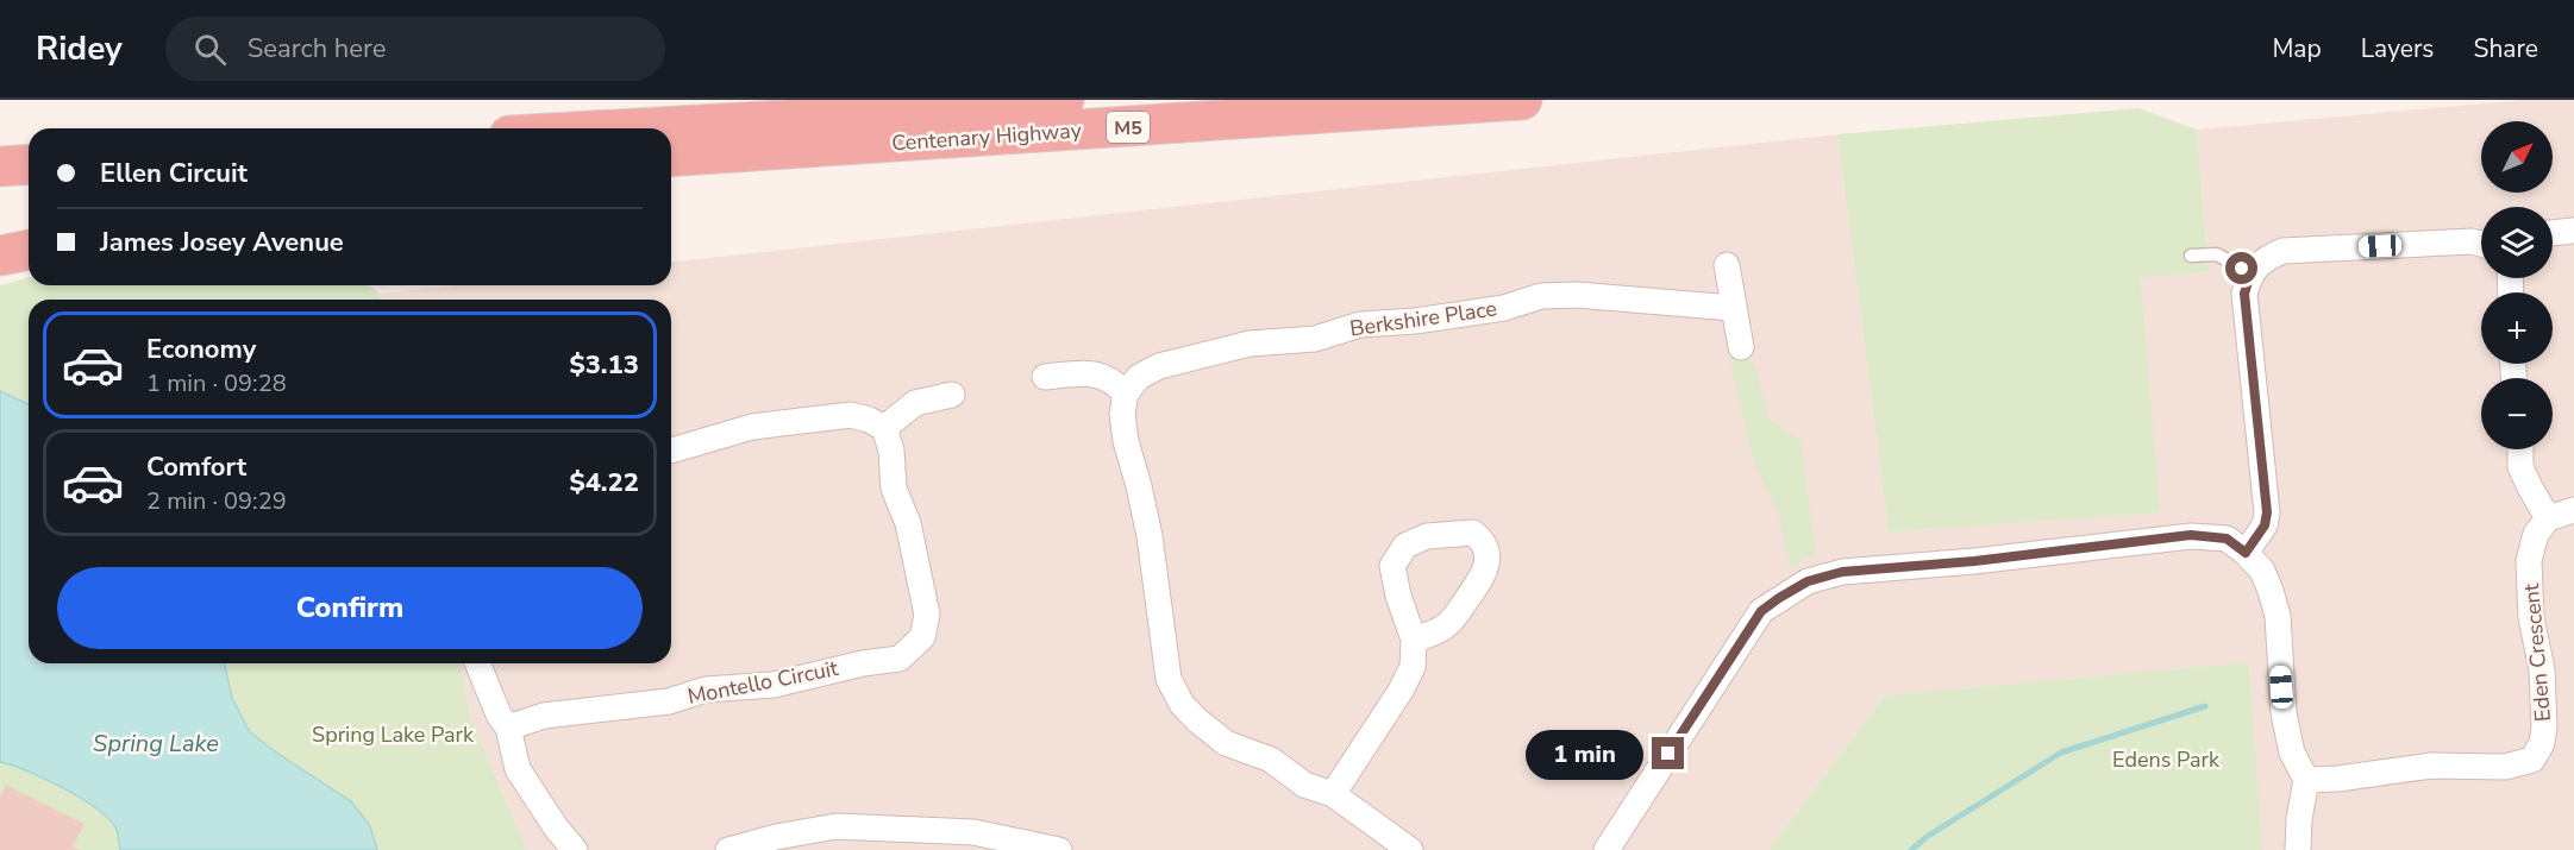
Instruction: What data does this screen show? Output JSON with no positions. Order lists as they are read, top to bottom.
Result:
{
  "streets": {
    "highway": ["M5", "Centenary Highway"],
    "street": ["Berkshire Place", "Eden Crescent", "Montello Circuit"]
  },
  "water": ["Spring Lake"],
  "parks": ["Spring Lake Park", "Edens Park"],
  "north": "top right",
  "page": {
    "header": "Ridey",
    "search": "Search here",
    "nav": ["Map", "Layers", "Share"],
    "map_buttons": ["+", "−"],
    "banner": ["Ellen Circuit", "James Josey Avenue"],
    "list": [
      {
        "name": "Economy",
        "note": "1 min · 09:28",
        "value": "$3.13"
      },
      {
        "name": "Comfort",
        "note": "2 min · 09:29",
        "value": "$4.22"
      }
    ],
    "buttons": "Confirm",
    "bubble": "1 min"
  }
}
